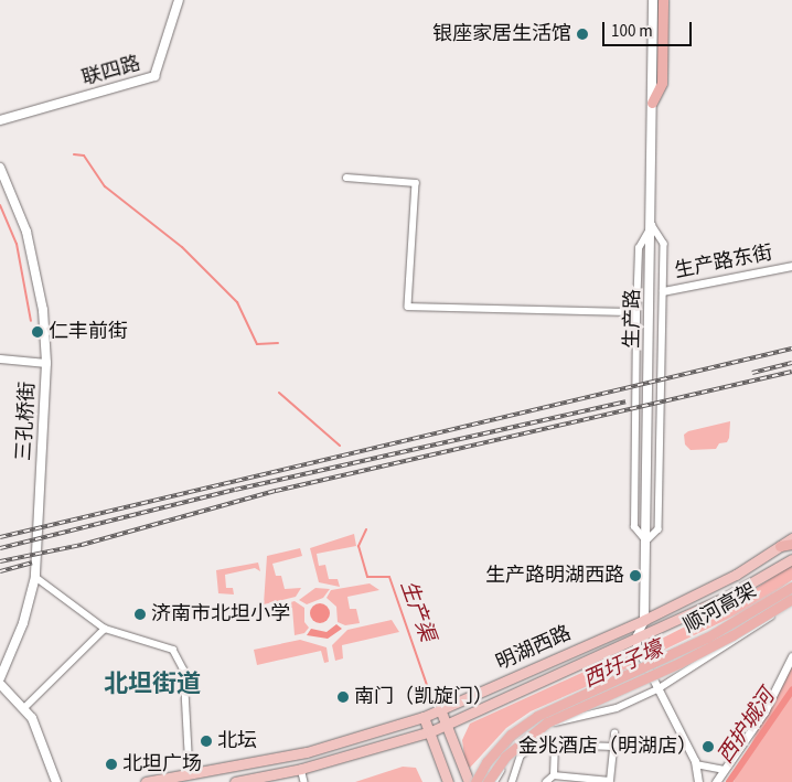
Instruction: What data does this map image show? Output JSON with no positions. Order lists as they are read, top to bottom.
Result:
{
  "streets": {
    "highway": ["顺河高架"],
    "main road": [
      "联四路",
      "生产路",
      "三孔桥街",
      "明湖西路"
    ],
    "street": ["生产路东街"]
  },
  "crossings": [
    ["生产路", "明湖西路"]
  ],
  "districts": ["北坦街道"],
  "water": ["生产渠", "西圩子壕", "西护城河"],
  "places": [
    "银座家居生活馆",
    "仁丰前街",
    "生产路明湖西路",
    "济南市北坦小学",
    "南门（凯旋门）",
    "北坛",
    "金兆酒店（明湖店）",
    "北坦广场"
  ],
  "scale_bar": "100 m"
}
